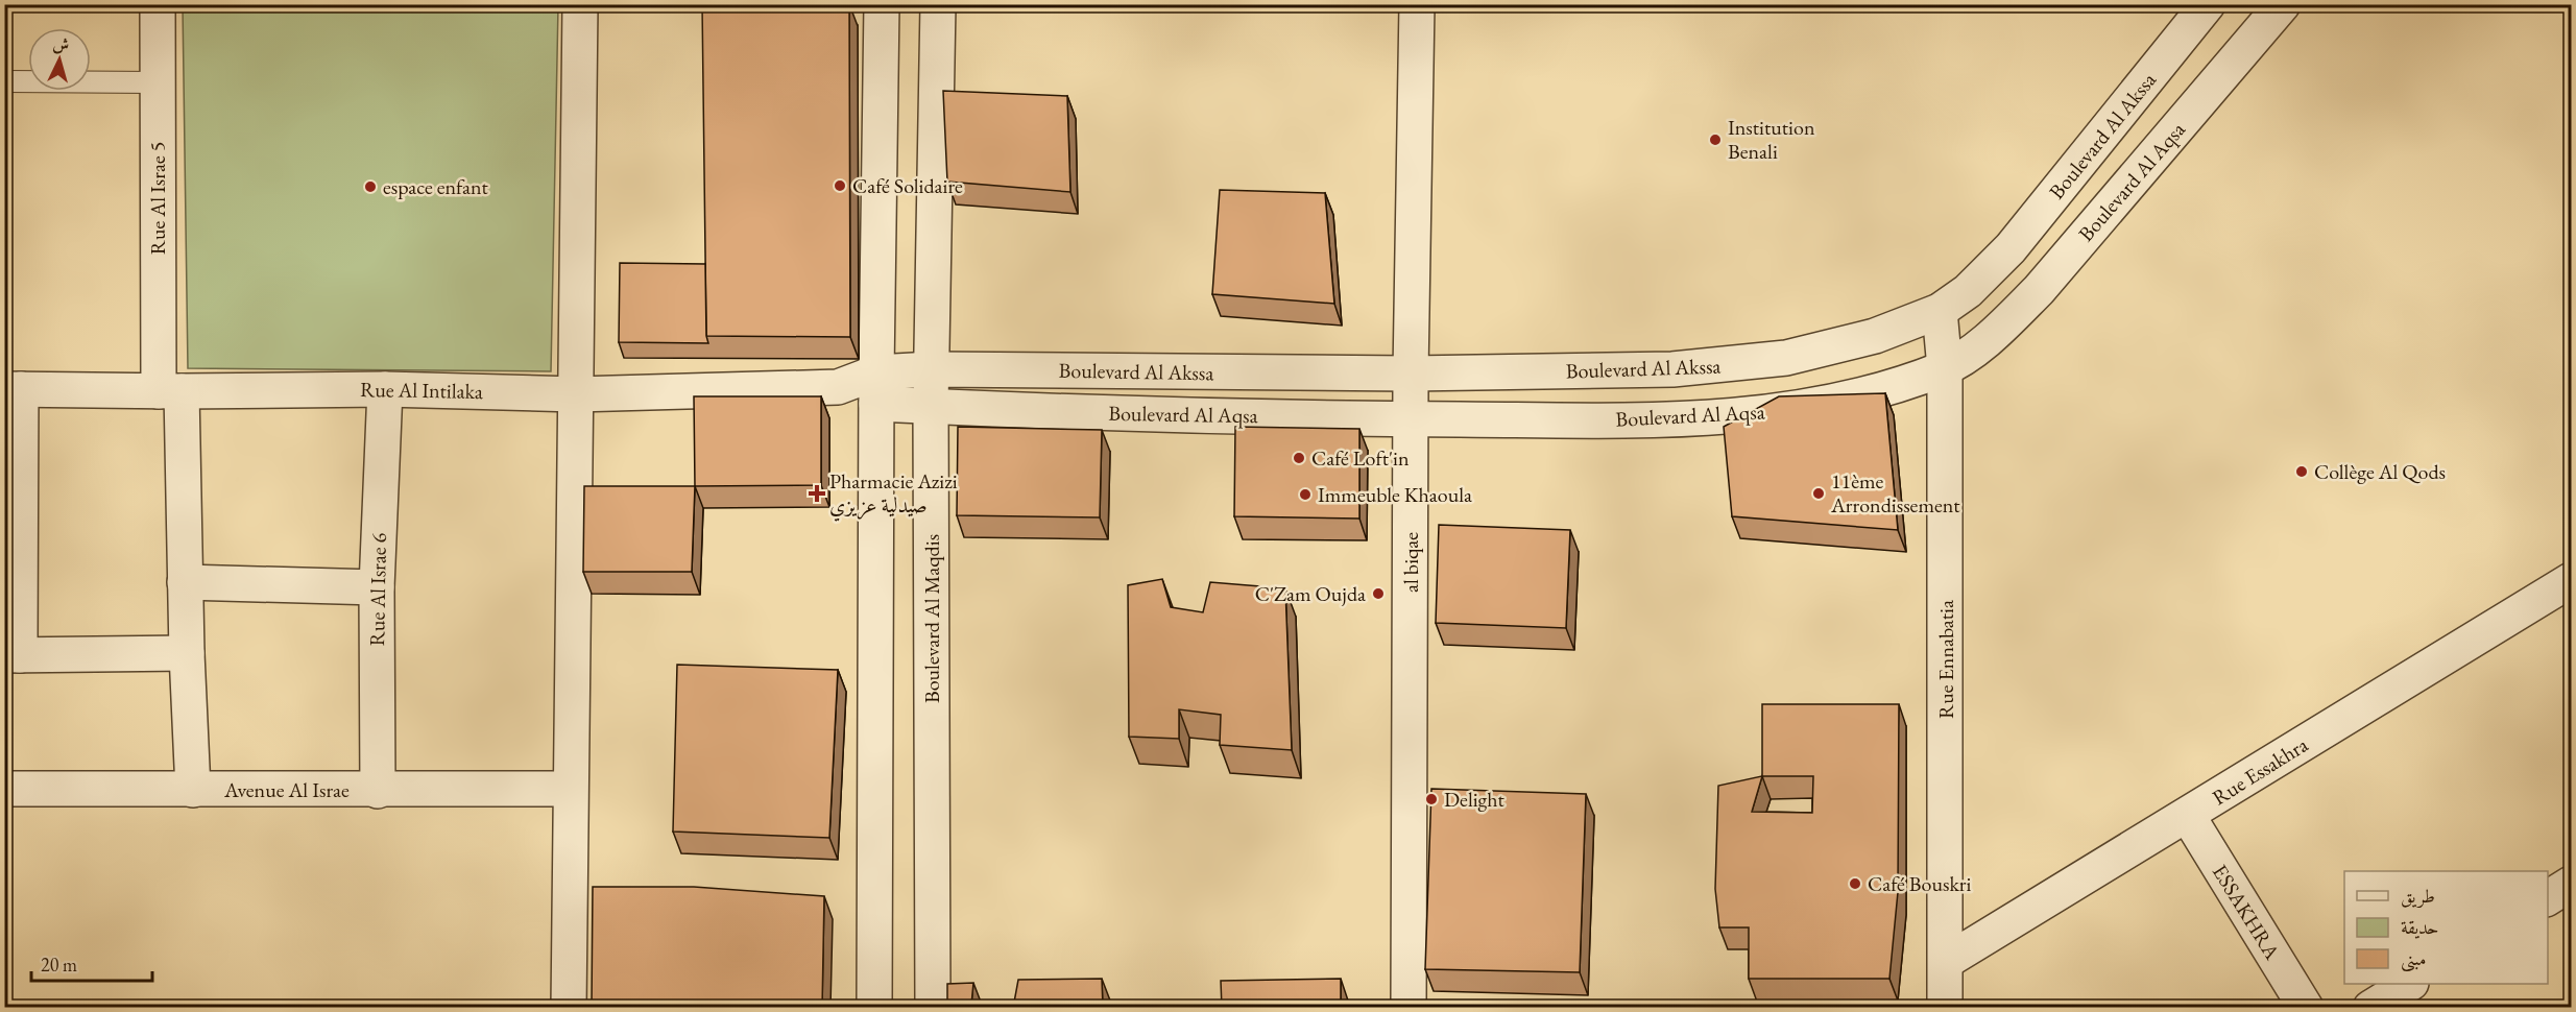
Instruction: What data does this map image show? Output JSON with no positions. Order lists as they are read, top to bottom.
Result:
{
  "streets": {
    "street": [
      "Boulevard Al Akssa",
      "Boulevard Al Aqsa",
      "Rue Al Israe 5",
      "Rue Al Intilaka",
      "al biqae",
      "Rue Al Israe 6",
      "Boulevard Al Maqdis",
      "Rue Ennabatia",
      "Rue Essakhra",
      "Avenue Al Israe",
      "ESSAKHRA"
    ]
  },
  "crossings": [
    ["Boulevard Al Akssa", "Boulevard Al Aqsa"],
    ["Boulevard Al Akssa", "Rue Al Intilaka"],
    ["Boulevard Al Akssa", "al biqae"],
    ["Boulevard Al Akssa", "Boulevard Al Maqdis"],
    ["Boulevard Al Akssa", "Rue Ennabatia"],
    ["Boulevard Al Aqsa", "Rue Al Intilaka"],
    ["Boulevard Al Aqsa", "al biqae"],
    ["Boulevard Al Aqsa", "Boulevard Al Maqdis"],
    ["Boulevard Al Aqsa", "Rue Ennabatia"],
    ["Rue Al Israe 5", "Rue Al Intilaka"],
    ["Rue Al Israe 5", "Avenue Al Israe"],
    ["Rue Al Intilaka", "Rue Al Israe 6"],
    ["Rue Al Israe 6", "Avenue Al Israe"],
    ["Rue Ennabatia", "Rue Essakhra"],
    ["Rue Essakhra", "ESSAKHRA"]
  ],
  "places": {
    "other": [
      "Institution Benali",
      "Café Solidaire",
      "espace enfant",
      "Café Loft'in",
      "Collège Al Qods",
      "11ème Arrondissement",
      "Immeuble Khaoula",
      "C'Zam Oujda",
      "Delight",
      "Café Bouskri"
    ],
    "health": ["Pharmacie Azizi صيدلية عزيزي"]
  },
  "legend": ["طريق", "حديقة", "مبنى"],
  "scale_bar": "20 m",
  "north": "top"
}
